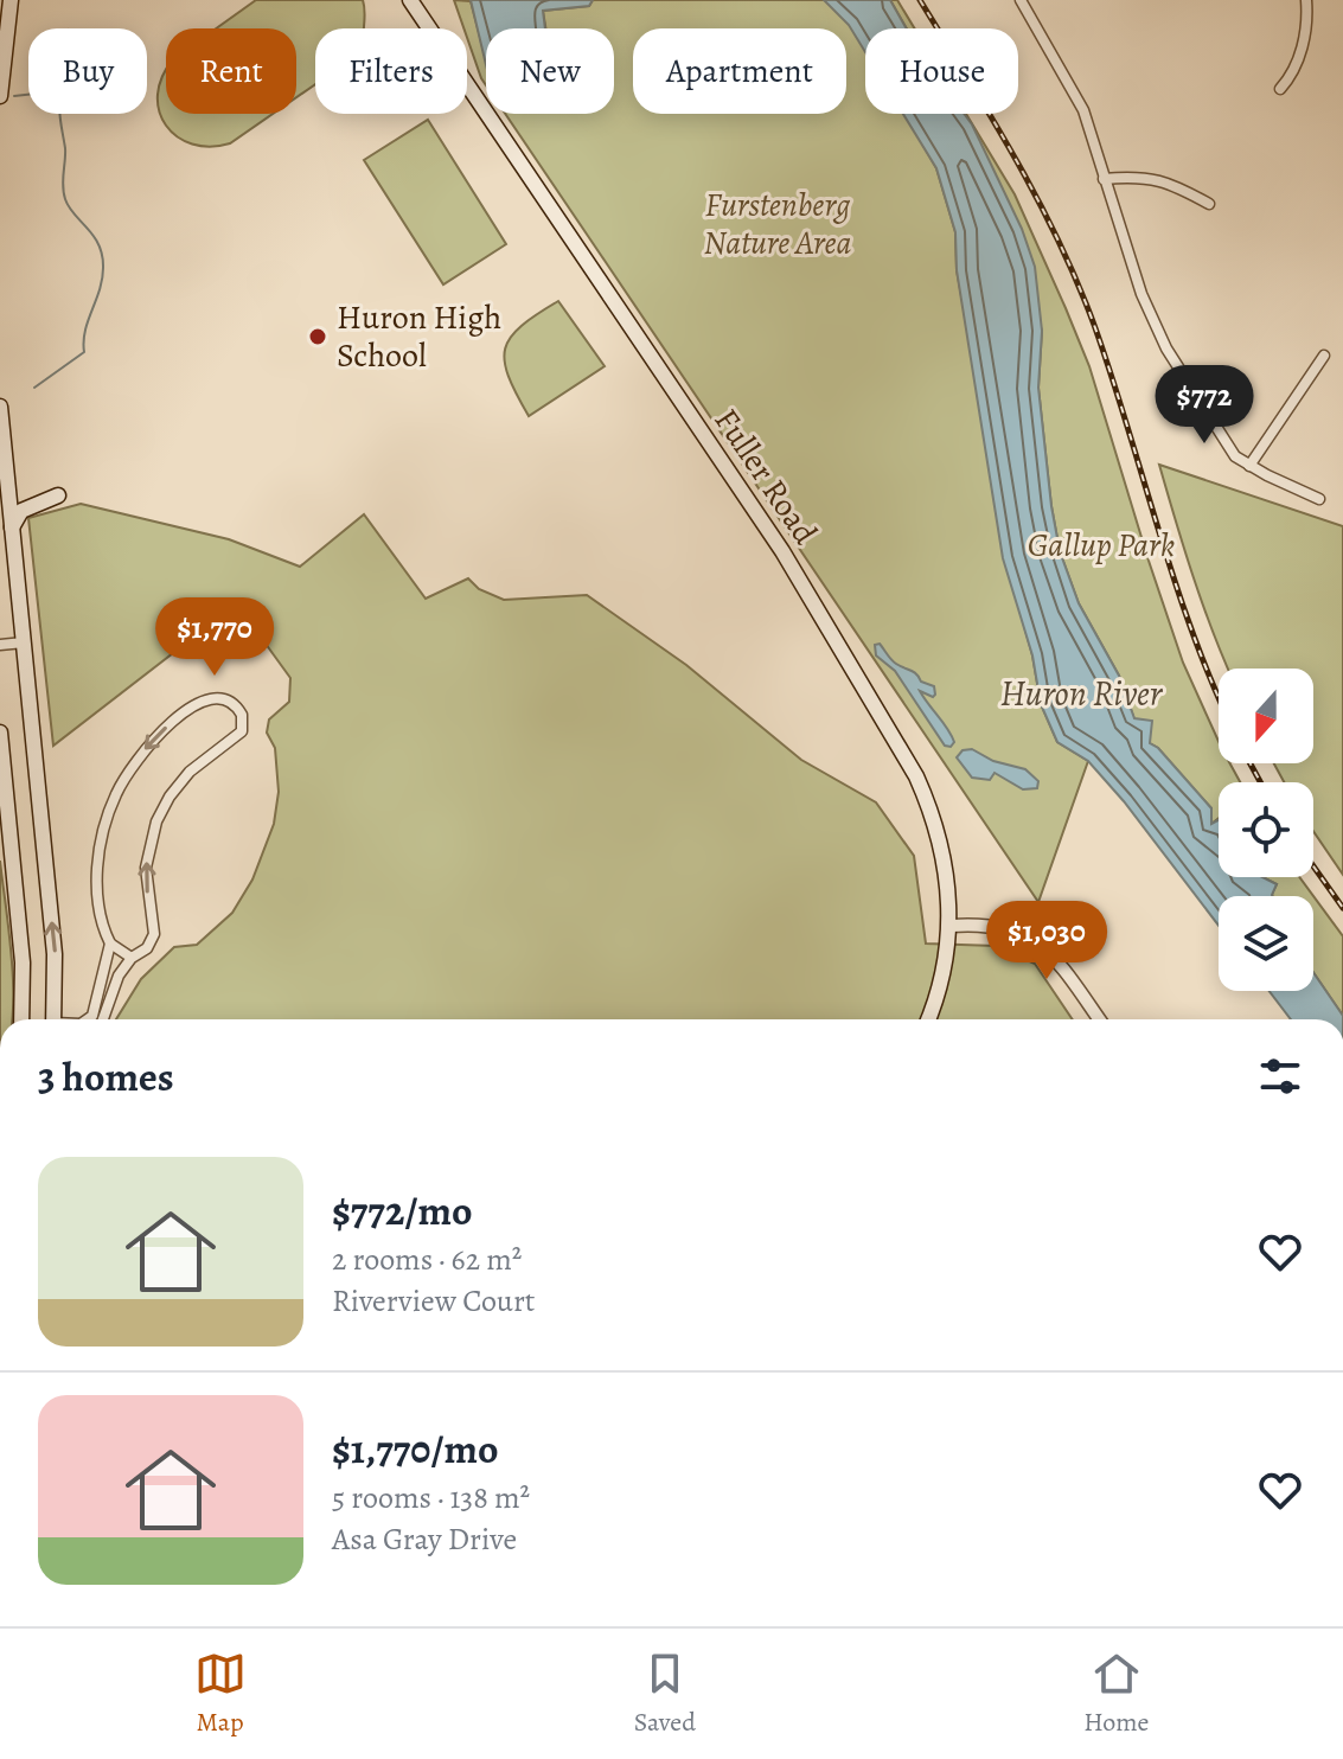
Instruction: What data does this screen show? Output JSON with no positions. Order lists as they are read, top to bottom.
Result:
{
  "streets": {
    "main road": ["Fuller Road"]
  },
  "water": ["Huron River"],
  "parks": ["Furstenberg Nature Area", "Gallup Park"],
  "places": ["Huron High School"],
  "north": "bottom",
  "page": {
    "chip": [
      "Buy",
      "Rent",
      "Filters",
      "New",
      "Apartment",
      "House"
    ],
    "price": ["$772", "$1,770", "$1,030"],
    "heading": "3 homes",
    "list": [
      {
        "name": "$772/mo",
        "note": "2 rooms · 62 m² · Riverview Court"
      },
      {
        "name": "$1,770/mo",
        "note": "5 rooms · 138 m² · Asa Gray Drive"
      }
    ],
    "tabs": ["Map", "Saved", "Home"]
  }
}
